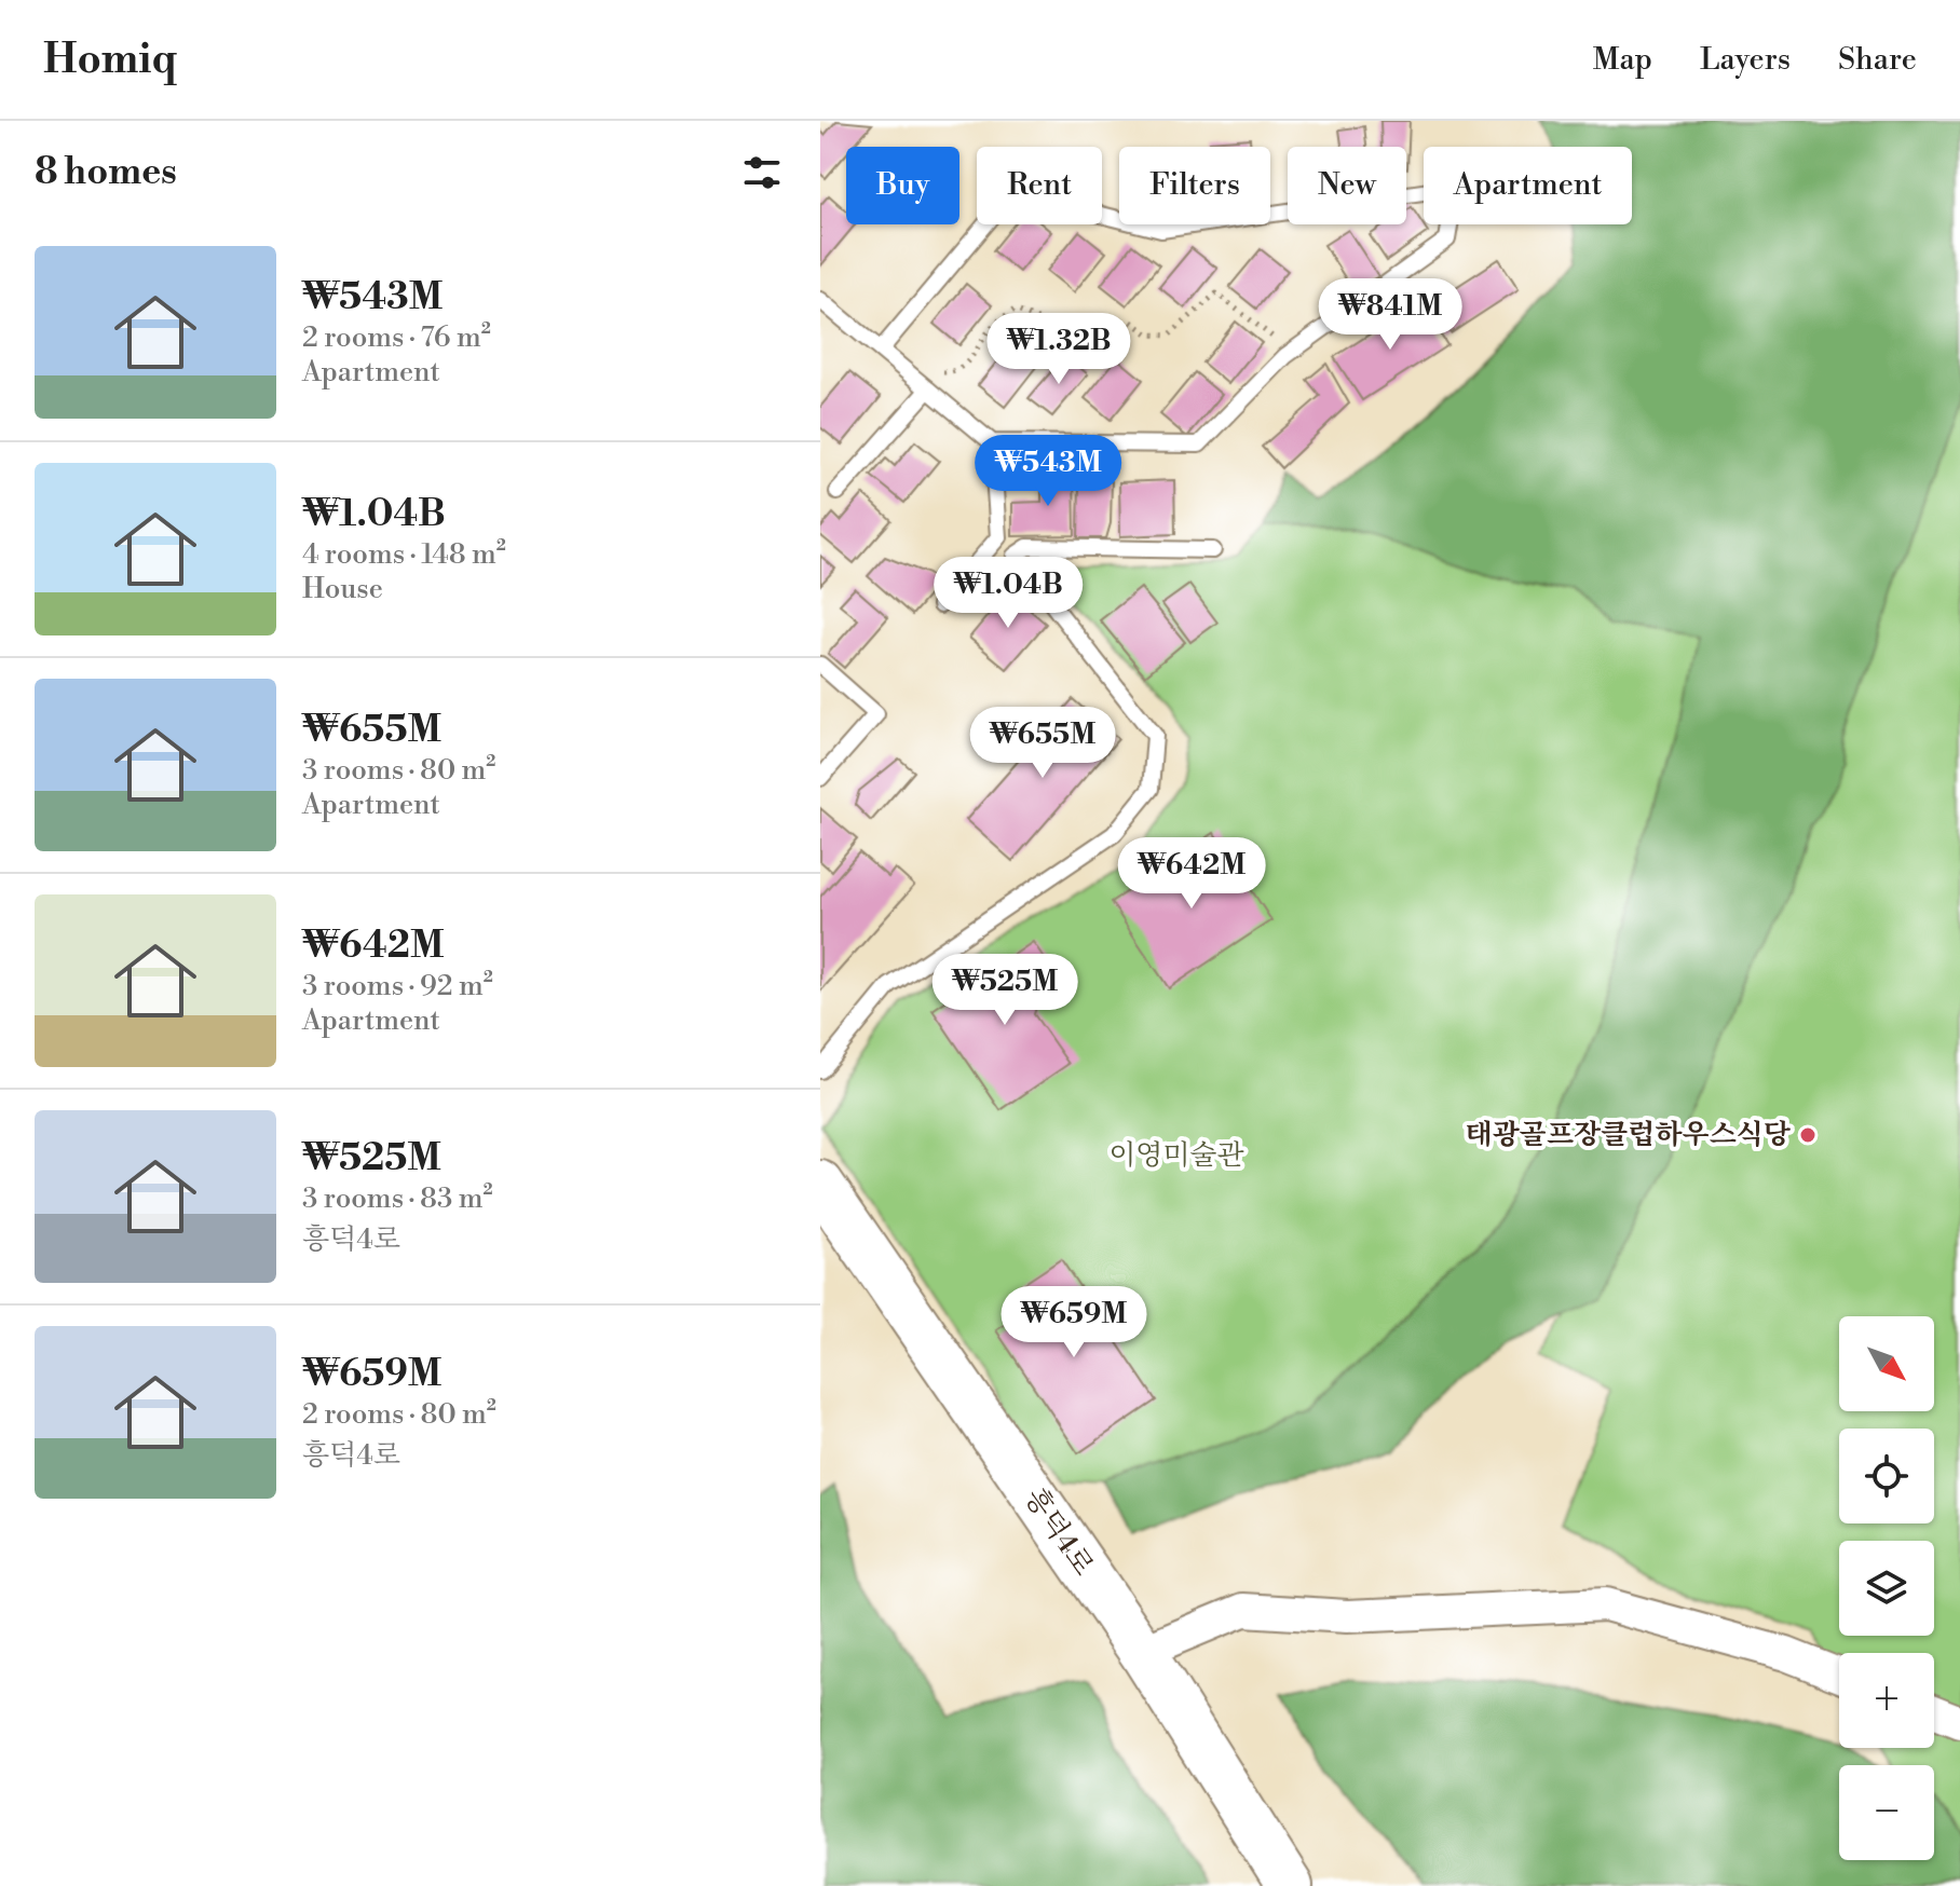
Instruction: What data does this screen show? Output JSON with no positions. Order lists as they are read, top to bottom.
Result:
{
  "streets": {
    "street": ["흥덕4로"]
  },
  "parks": ["이영미술관"],
  "places": ["태광골프장클럽하우스식당"],
  "north": "bottom right",
  "page": {
    "header": "Homiq",
    "nav": ["Map", "Layers", "Share"],
    "heading": "8 homes",
    "chip": [
      "Buy",
      "Rent",
      "Filters",
      "New",
      "Apartment"
    ],
    "list": [
      {
        "name": "₩543M",
        "note": "2 rooms · 76 m² · Apartment"
      },
      {
        "name": "₩1.04B",
        "note": "4 rooms · 148 m² · House"
      },
      {
        "name": "₩655M",
        "note": "3 rooms · 80 m² · Apartment"
      },
      {
        "name": "₩642M",
        "note": "3 rooms · 92 m² · Apartment"
      },
      {
        "name": "₩525M",
        "note": "3 rooms · 83 m² · 흥덕4로"
      },
      {
        "name": "₩659M",
        "note": "2 rooms · 80 m² · 흥덕4로"
      }
    ],
    "price": [
      "₩841M",
      "₩1.32B",
      "₩543M",
      "₩1.04B",
      "₩655M",
      "₩642M",
      "₩525M",
      "₩659M"
    ],
    "map_buttons": ["+", "−"]
  }
}
